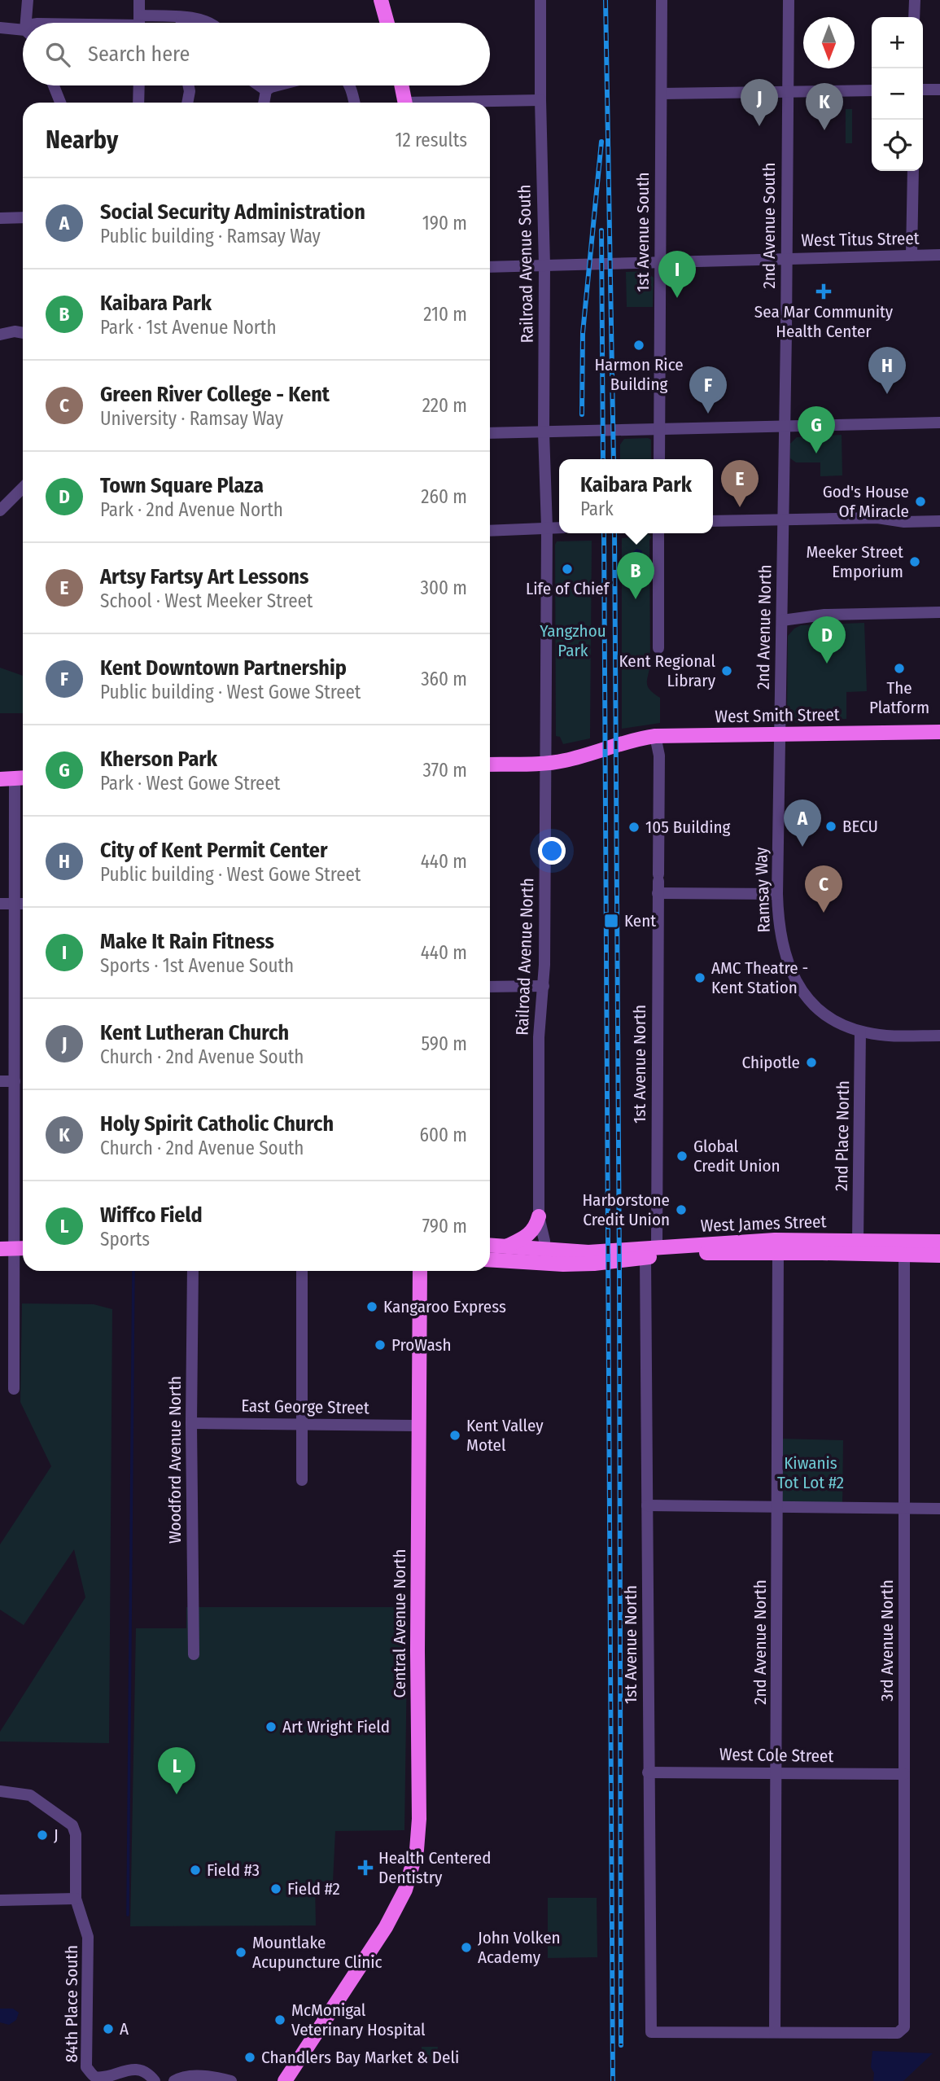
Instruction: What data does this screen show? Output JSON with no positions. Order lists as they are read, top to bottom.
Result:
{
  "streets": {
    "main road": ["West Smith Street", "West James Street", "Central Avenue North"],
    "street": [
      "2nd Avenue South",
      "1st Avenue South",
      "West Titus Street",
      "Railroad Avenue South",
      "2nd Avenue North",
      "Ramsay Way",
      "Railroad Avenue North",
      "1st Avenue North",
      "2nd Place North",
      "East George Street",
      "Woodford Avenue North",
      "3rd Avenue North",
      "West Cole Street",
      "84th Place South"
    ]
  },
  "crossings": [
    ["2nd Avenue South", "West Titus Street"],
    ["2nd Avenue South", "2nd Avenue North"],
    ["1st Avenue South", "West Titus Street"],
    ["West Titus Street", "Railroad Avenue South"],
    ["Railroad Avenue South", "Railroad Avenue North"],
    ["2nd Avenue North", "West Smith Street"],
    ["2nd Avenue North", "Ramsay Way"],
    ["2nd Avenue North", "1st Avenue North"],
    ["2nd Avenue North", "West James Street"],
    ["2nd Avenue North", "3rd Avenue North"],
    ["2nd Avenue North", "West Cole Street"],
    ["West Smith Street", "Ramsay Way"],
    ["West Smith Street", "Railroad Avenue North"],
    ["West Smith Street", "1st Avenue North"],
    ["Ramsay Way", "2nd Place North"],
    ["Railroad Avenue North", "West James Street"],
    ["1st Avenue North", "West James Street"],
    ["1st Avenue North", "3rd Avenue North"],
    ["1st Avenue North", "West Cole Street"],
    ["2nd Place North", "West James Street"],
    ["West James Street", "3rd Avenue North"],
    ["East George Street", "Woodford Avenue North"],
    ["East George Street", "Central Avenue North"],
    ["3rd Avenue North", "West Cole Street"]
  ],
  "parks": ["Yangzhou Park", "Kiwanis Tot Lot #2"],
  "places": {
    "health": ["Sea Mar Community Health Center", "Health Centered Dentistry"],
    "other": [
      "Harmon Rice Building",
      "God's House Of Miracle",
      "Meeker Street Emporium",
      "Life of Chief",
      "The Platform",
      "Kent Regional Library",
      "BECU",
      "105 Building",
      "AMC Theatre - Kent Station",
      "Chipotle",
      "Global Credit Union",
      "Harborstone Credit Union",
      "Kangaroo Express",
      "ProWash",
      "Kent Valley Motel",
      "Art Wright Field",
      "J",
      "Field #3",
      "Field #2",
      "John Volken Academy",
      "Mountlake Acupuncture Clinic",
      "McMonigal Veterinary Hospital",
      "A",
      "Chandlers Bay Market & Deli"
    ],
    "transit": ["Kent"]
  },
  "north": "bottom",
  "page": {
    "map_buttons": ["+", "−"],
    "search": "Search here",
    "pins": [
      "J",
      "K",
      "I",
      "H",
      "F",
      "G",
      "E",
      "B",
      "D",
      "A",
      "C",
      "L"
    ],
    "heading": ["Nearby", "12 results"],
    "list": [
      {
        "mark": "A",
        "name": "Social Security Administration",
        "note": "Public building · Ramsay Way",
        "value": "190 m"
      },
      {
        "mark": "B",
        "name": "Kaibara Park",
        "note": "Park · 1st Avenue North",
        "value": "210 m"
      },
      {
        "mark": "C",
        "name": "Green River College - Kent",
        "note": "University · Ramsay Way",
        "value": "220 m"
      },
      {
        "mark": "D",
        "name": "Town Square Plaza",
        "note": "Park · 2nd Avenue North",
        "value": "260 m"
      },
      {
        "mark": "E",
        "name": "Artsy Fartsy Art Lessons",
        "note": "School · West Meeker Street",
        "value": "300 m"
      },
      {
        "mark": "F",
        "name": "Kent Downtown Partnership",
        "note": "Public building · West Gowe Street",
        "value": "360 m"
      },
      {
        "mark": "G",
        "name": "Kherson Park",
        "note": "Park · West Gowe Street",
        "value": "370 m"
      },
      {
        "mark": "H",
        "name": "City of Kent Permit Center",
        "note": "Public building · West Gowe Street",
        "value": "440 m"
      },
      {
        "mark": "I",
        "name": "Make It Rain Fitness",
        "note": "Sports · 1st Avenue South",
        "value": "440 m"
      },
      {
        "mark": "J",
        "name": "Kent Lutheran Church",
        "note": "Church · 2nd Avenue South",
        "value": "590 m"
      },
      {
        "mark": "K",
        "name": "Holy Spirit Catholic Church",
        "note": "Church · 2nd Avenue South",
        "value": "600 m"
      },
      {
        "mark": "L",
        "name": "Wiffco Field",
        "note": "Sports",
        "value": "790 m"
      }
    ],
    "popup": ["Kaibara Park", "Park"]
  }
}
